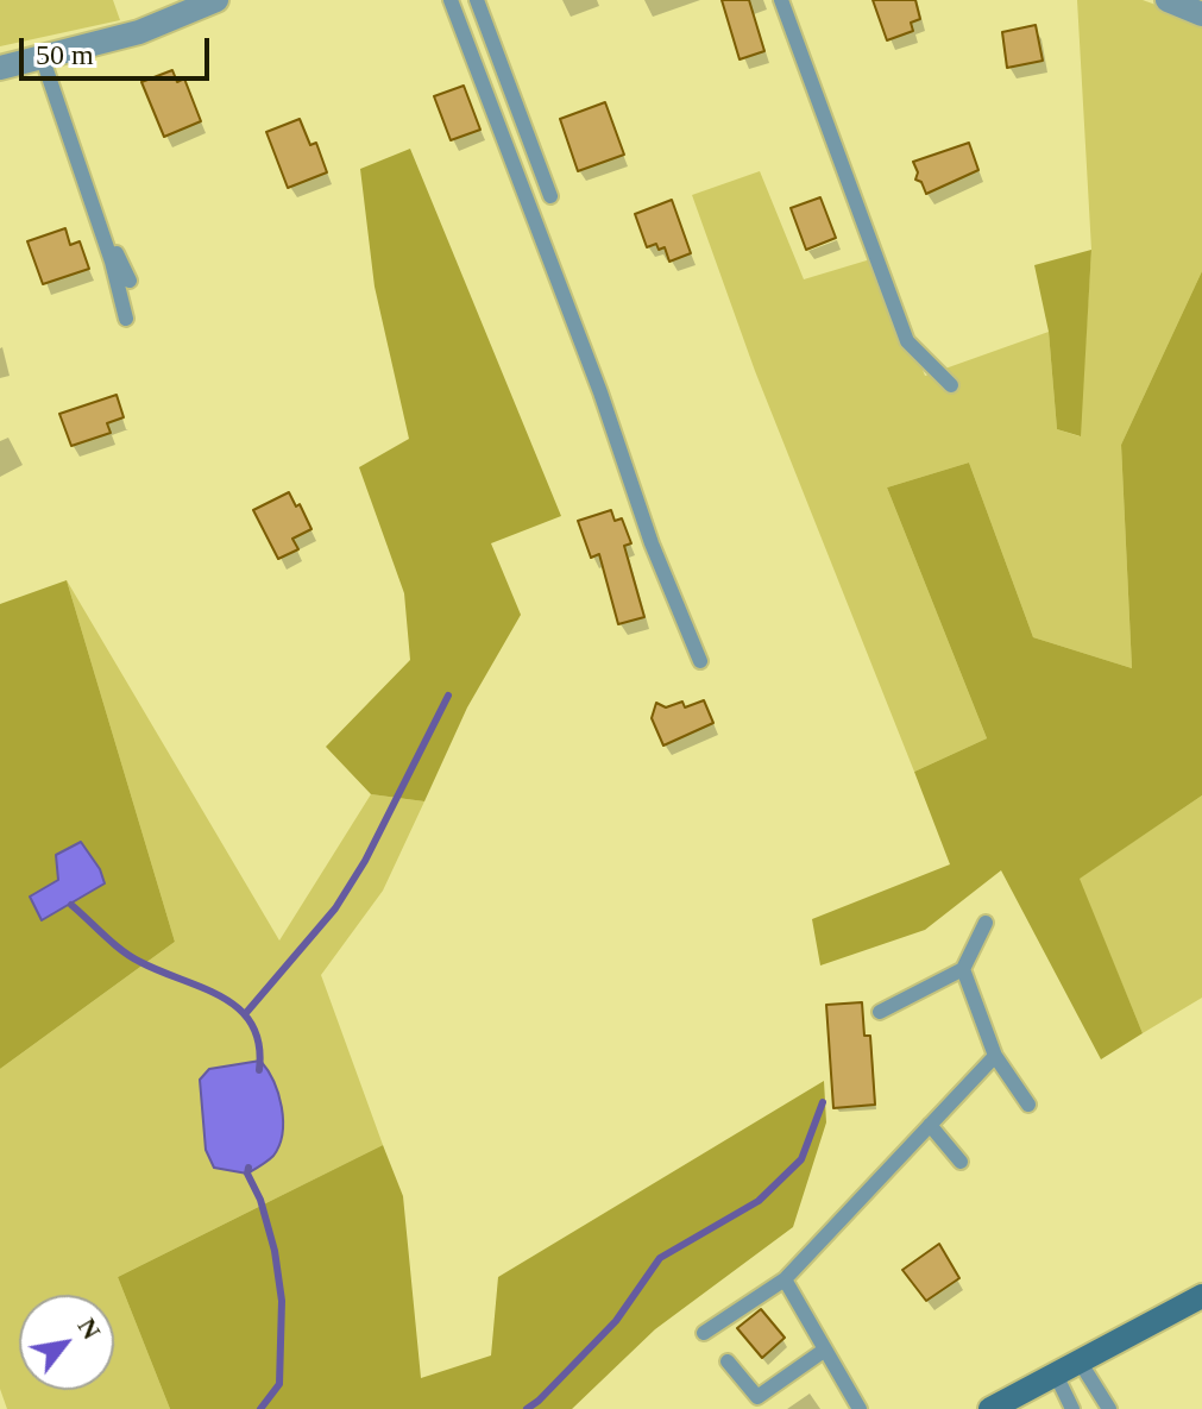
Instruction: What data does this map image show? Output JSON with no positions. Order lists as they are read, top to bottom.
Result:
{
  "scale_bar": "50 m",
  "north": "top right"
}
